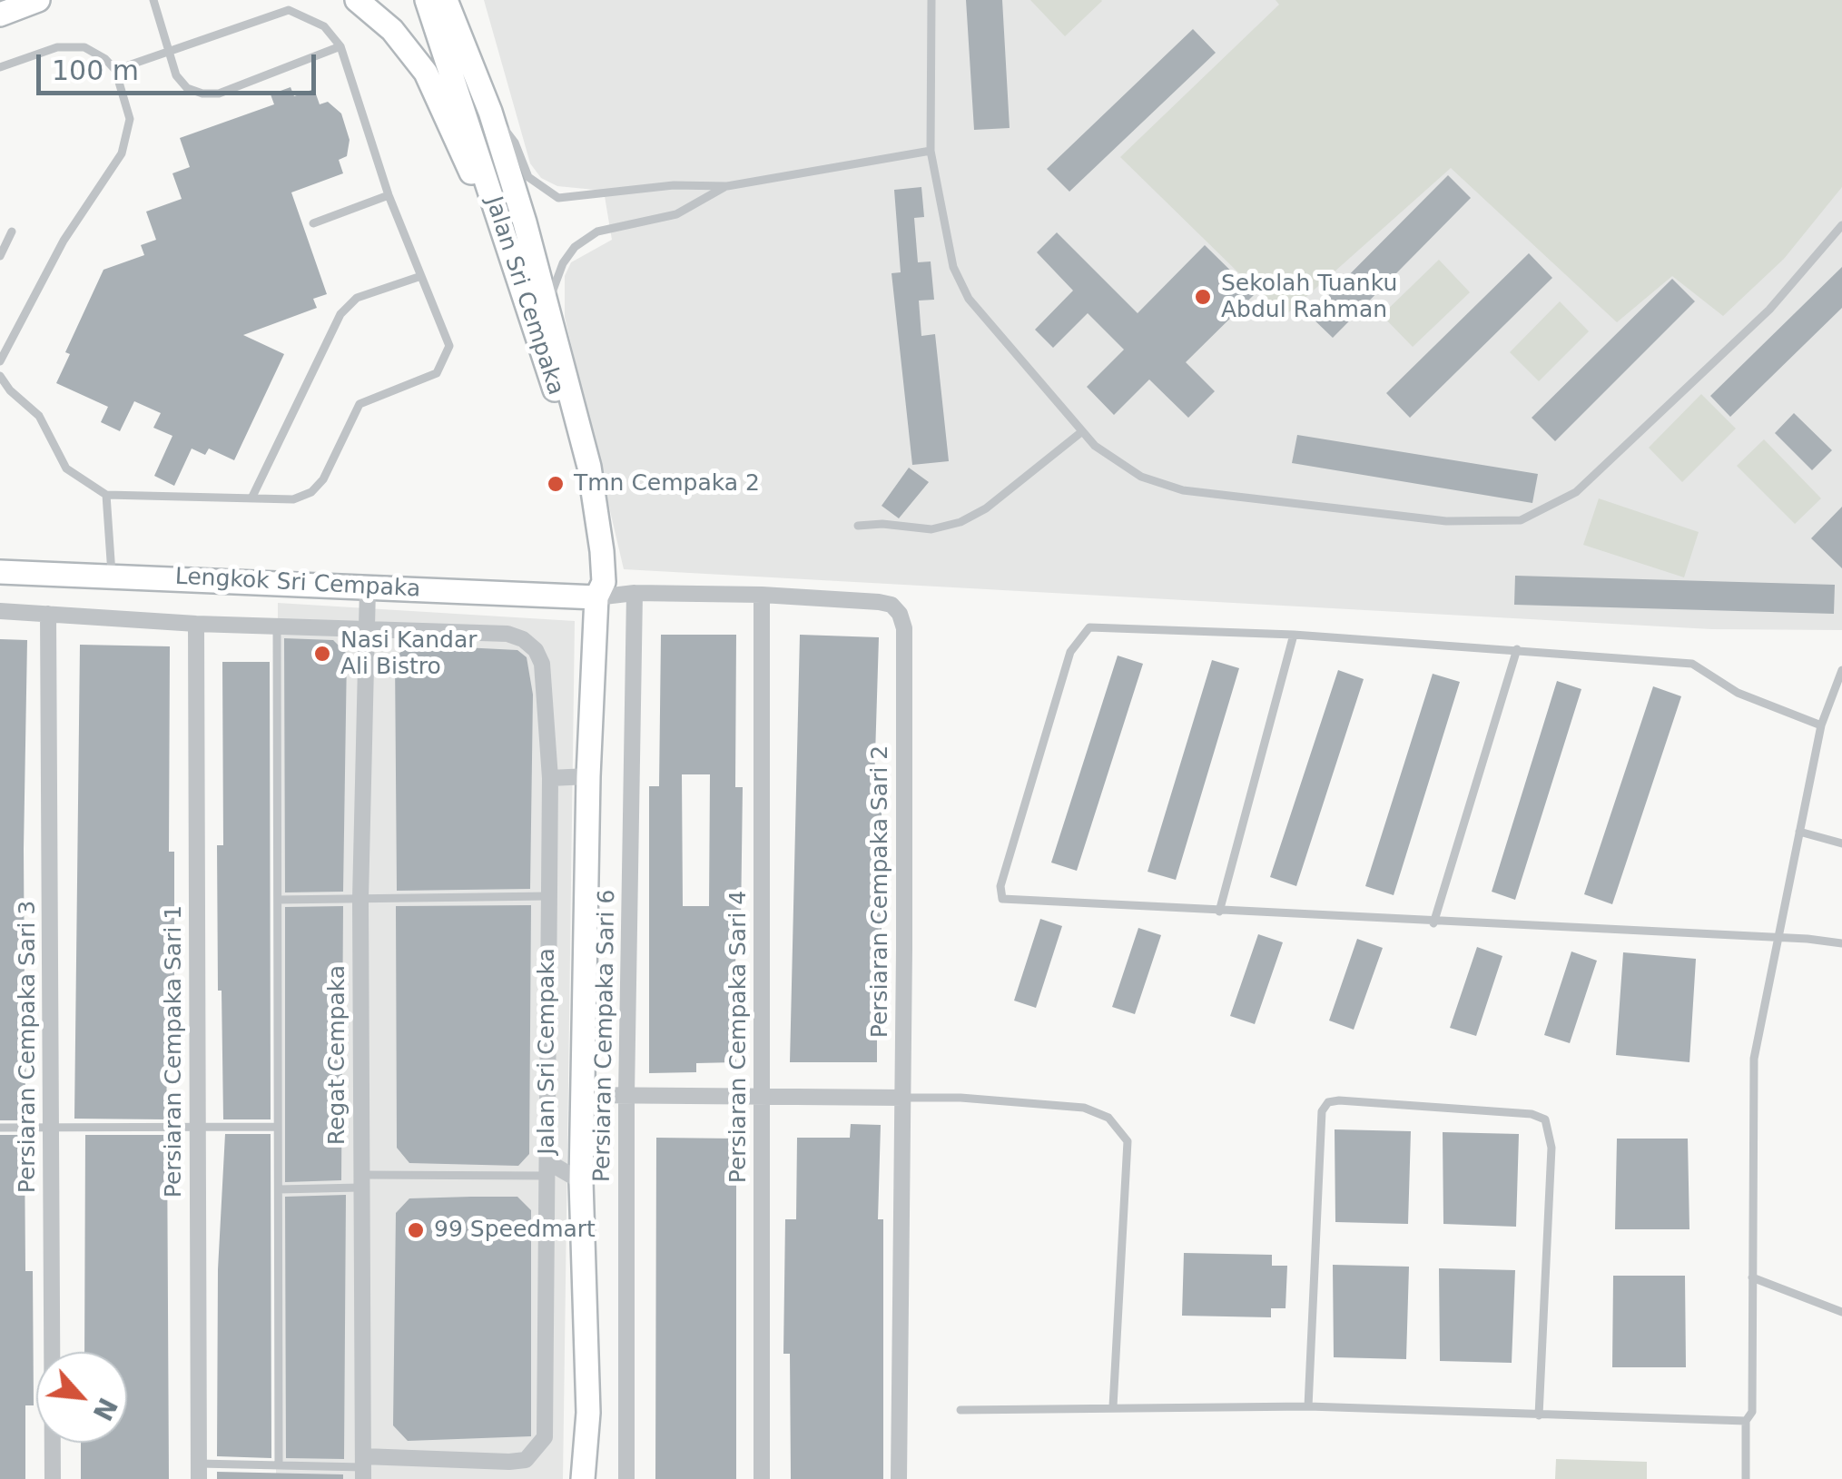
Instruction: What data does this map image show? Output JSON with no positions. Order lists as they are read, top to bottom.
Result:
{
  "streets": {
    "street": [
      "Jalan Sri Cempaka",
      "Lengkok Sri Cempaka",
      "Persiaran Cempaka Sari 2",
      "Persiaran Cempaka Sari 6",
      "Persiaran Cempaka Sari 4",
      "Persiaran Cempaka Sari 3",
      "Persiaran Cempaka Sari 1",
      "Regat Cempaka"
    ]
  },
  "crossings": [
    ["Jalan Sri Cempaka", "Lengkok Sri Cempaka"],
    ["Jalan Sri Cempaka", "Persiaran Cempaka Sari 2"],
    ["Jalan Sri Cempaka", "Persiaran Cempaka Sari 3"],
    ["Jalan Sri Cempaka", "Persiaran Cempaka Sari 1"],
    ["Jalan Sri Cempaka", "Regat Cempaka"],
    ["Lengkok Sri Cempaka", "Persiaran Cempaka Sari 2"],
    ["Lengkok Sri Cempaka", "Regat Cempaka"],
    ["Persiaran Cempaka Sari 2", "Persiaran Cempaka Sari 6"],
    ["Persiaran Cempaka Sari 2", "Persiaran Cempaka Sari 4"]
  ],
  "places": [
    "Sekolah Tuanku Abdul Rahman",
    "Tmn Cempaka 2",
    "Nasi Kandar Ali Bistro",
    "99 Speedmart"
  ],
  "scale_bar": "100 m",
  "north": "bottom right"
}
